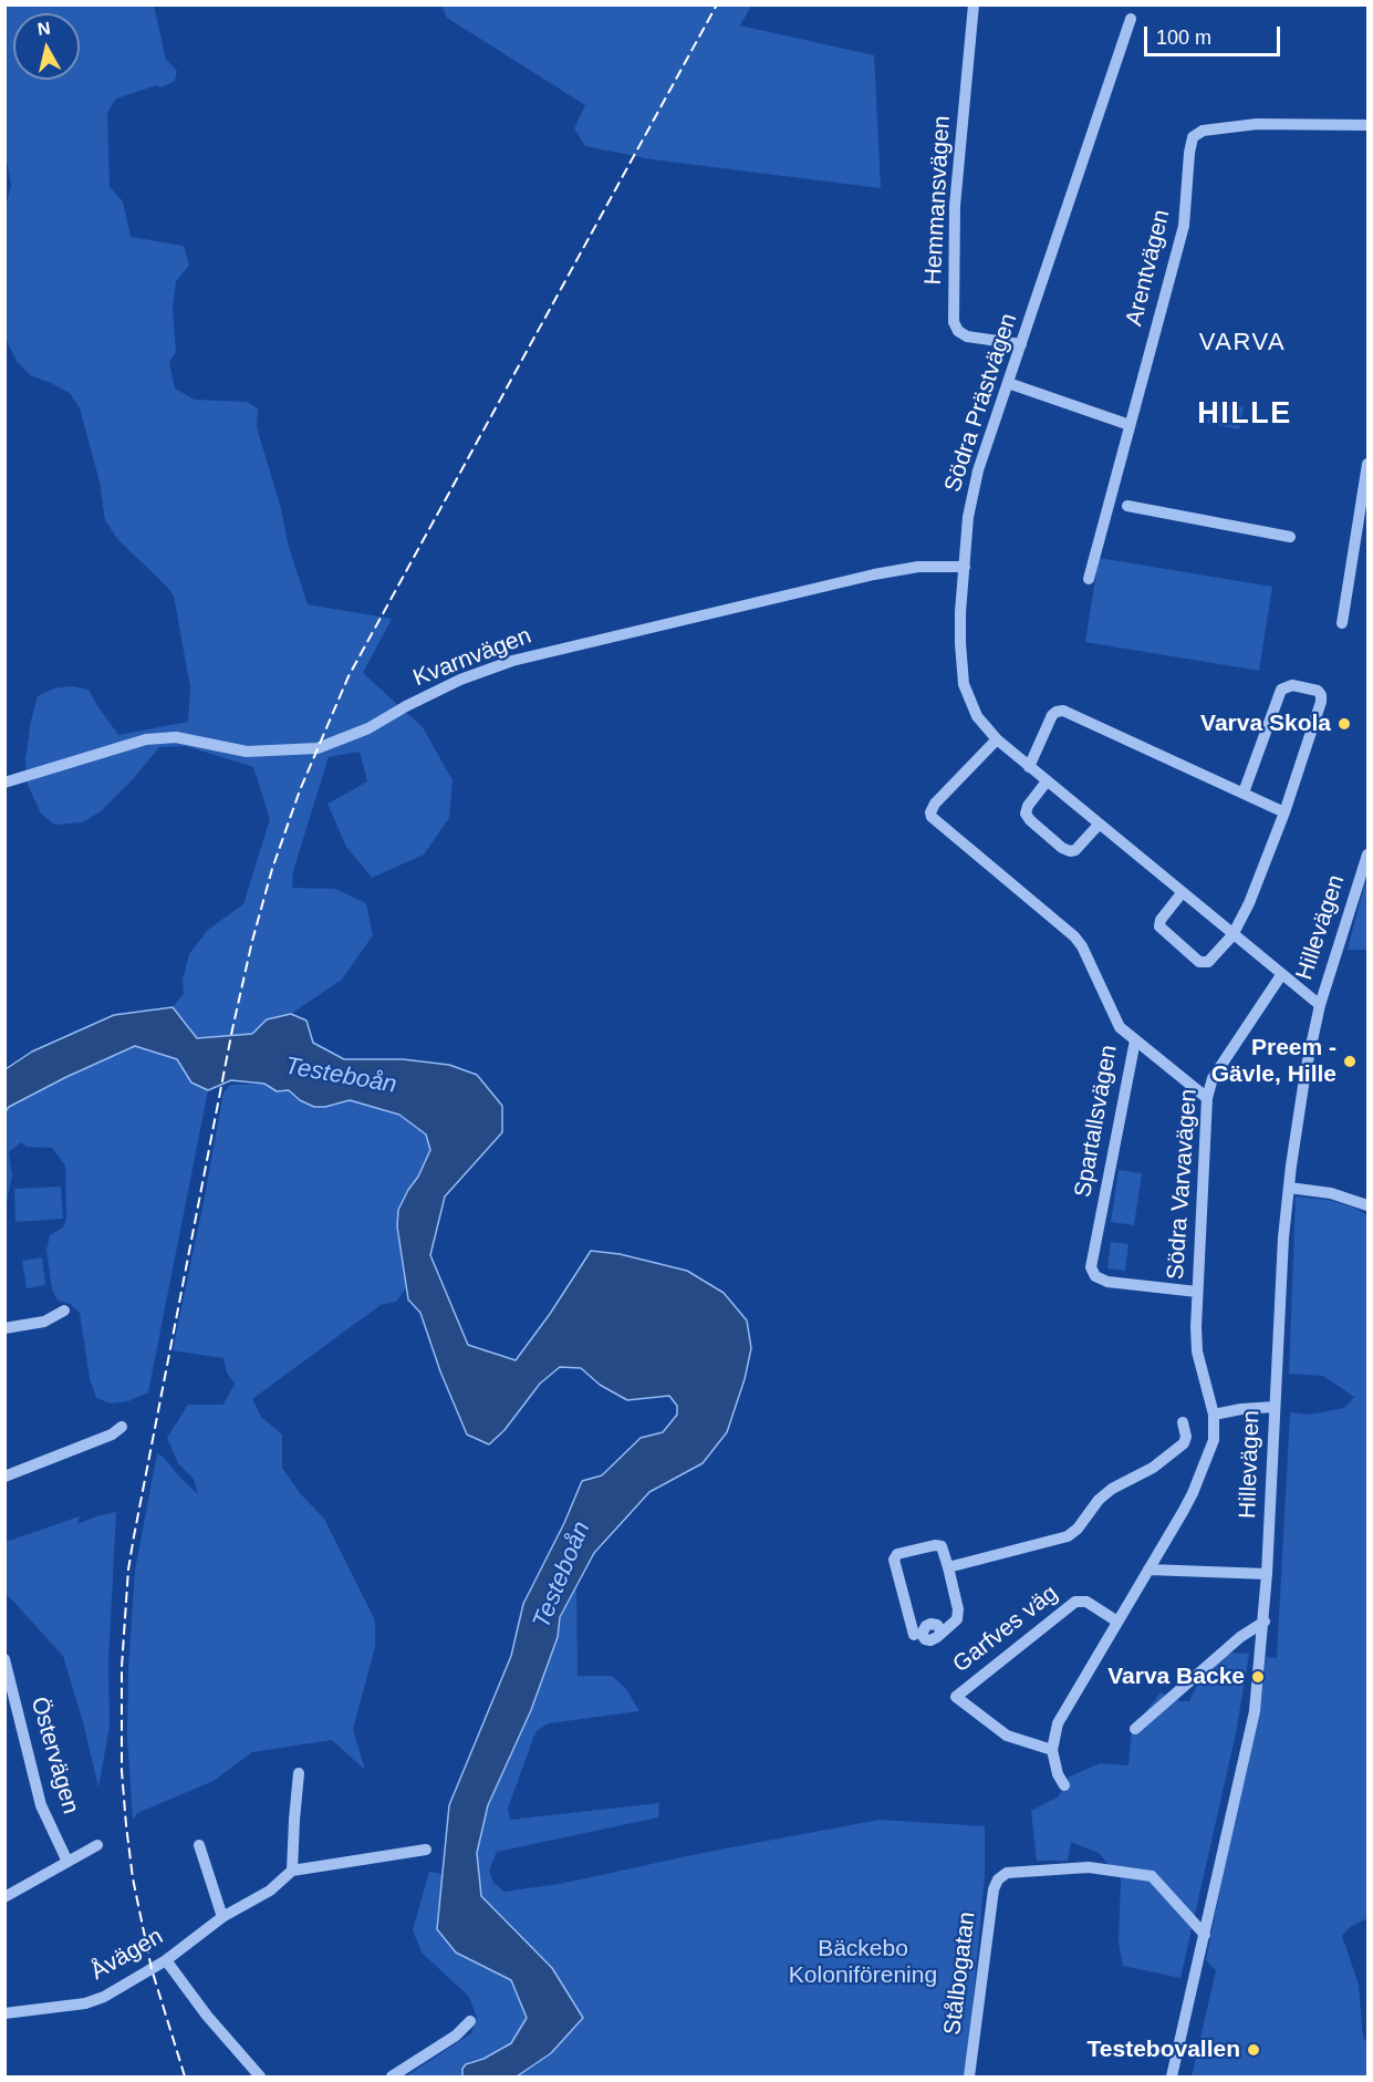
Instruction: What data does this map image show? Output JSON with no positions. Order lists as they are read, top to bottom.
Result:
{
  "streets": {
    "street": [
      "Hemmansvägen",
      "Arentvägen",
      "Södra Prästvägen",
      "Kvarnvägen",
      "Hillevägen",
      "Spartallsvägen",
      "Södra Varvavägen",
      "Garfves väg",
      "Östervägen",
      "Åvägen",
      "Stålbogatan"
    ]
  },
  "crossings": [
    ["Hemmansvägen", "Södra Prästvägen"],
    ["Södra Prästvägen", "Kvarnvägen"],
    ["Södra Prästvägen", "Hillevägen"],
    ["Södra Prästvägen", "Spartallsvägen"],
    ["Södra Prästvägen", "Södra Varvavägen"],
    ["Hillevägen", "Stålbogatan"],
    ["Spartallsvägen", "Södra Varvavägen"],
    ["Södra Varvavägen", "Garfves väg"]
  ],
  "districts": ["VARVA", "HILLE"],
  "water": ["Testeboån"],
  "parks": ["Bäckebo Koloniförening"],
  "places": [
    "Varva Skola",
    "Preem - Gävle, Hille",
    "Varva Backe",
    "Testebovallen"
  ],
  "scale_bar": "100 m",
  "north": "top"
}
